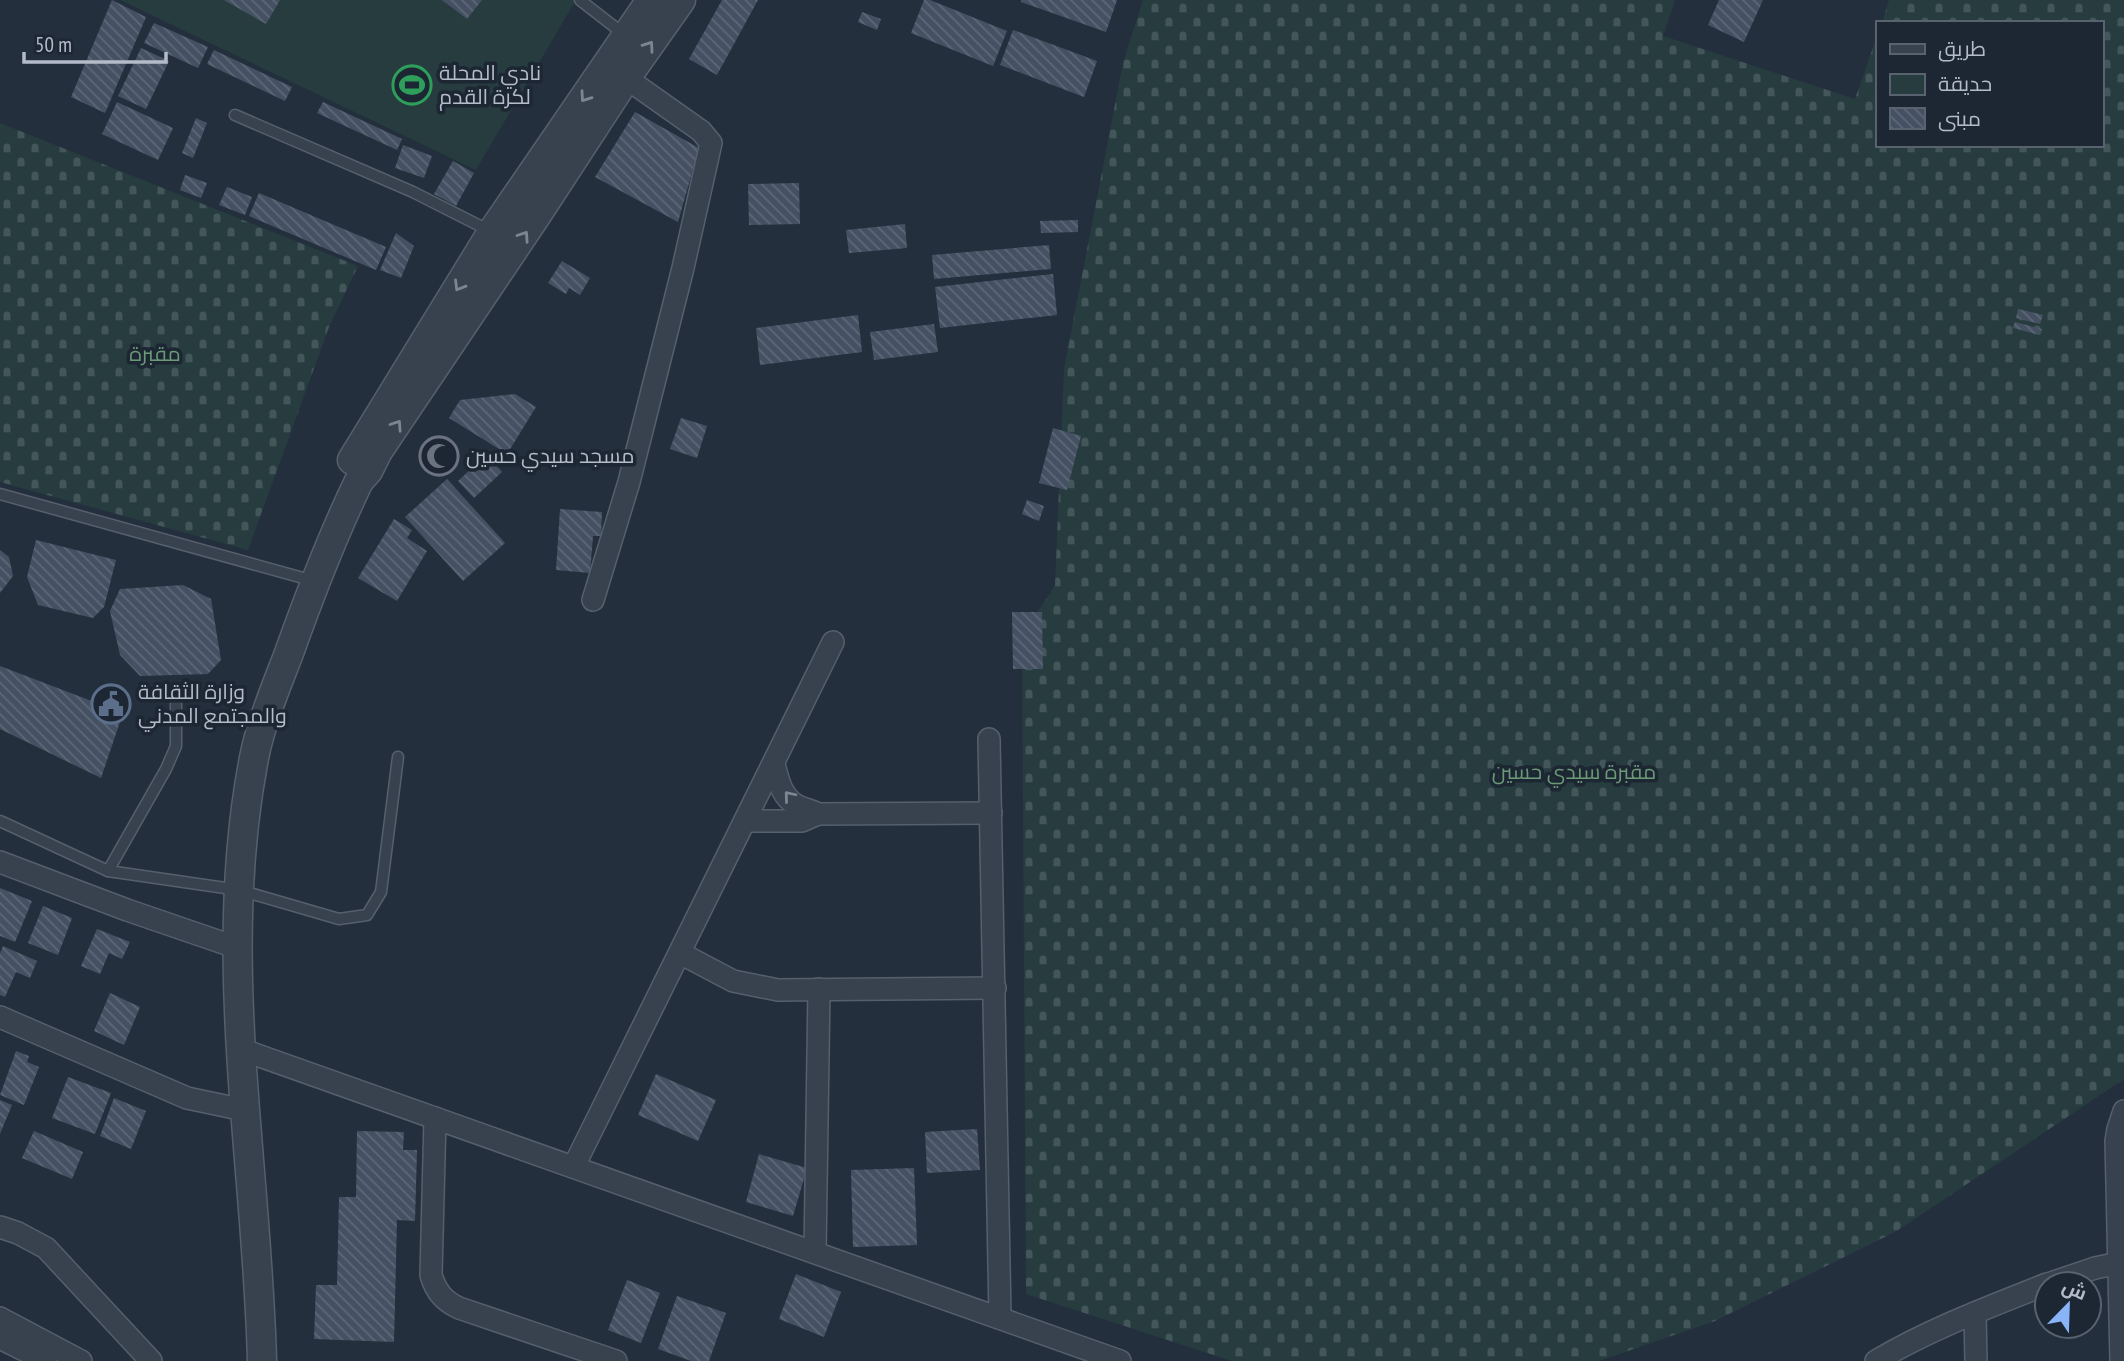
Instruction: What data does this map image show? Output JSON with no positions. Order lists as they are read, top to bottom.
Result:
{
  "parks": ["مقبرة", "مقبرة سيدي حسين"],
  "places": {
    "sports": ["نادي المحلة لكرة القدم"],
    "mosque": ["مسجد سيدي حسين"],
    "public building": ["وزارة الثقافة والمجتمع المدني"]
  },
  "legend": ["طريق", "حديقة", "مبنى"],
  "scale_bar": "50 m",
  "north": "top right"
}
